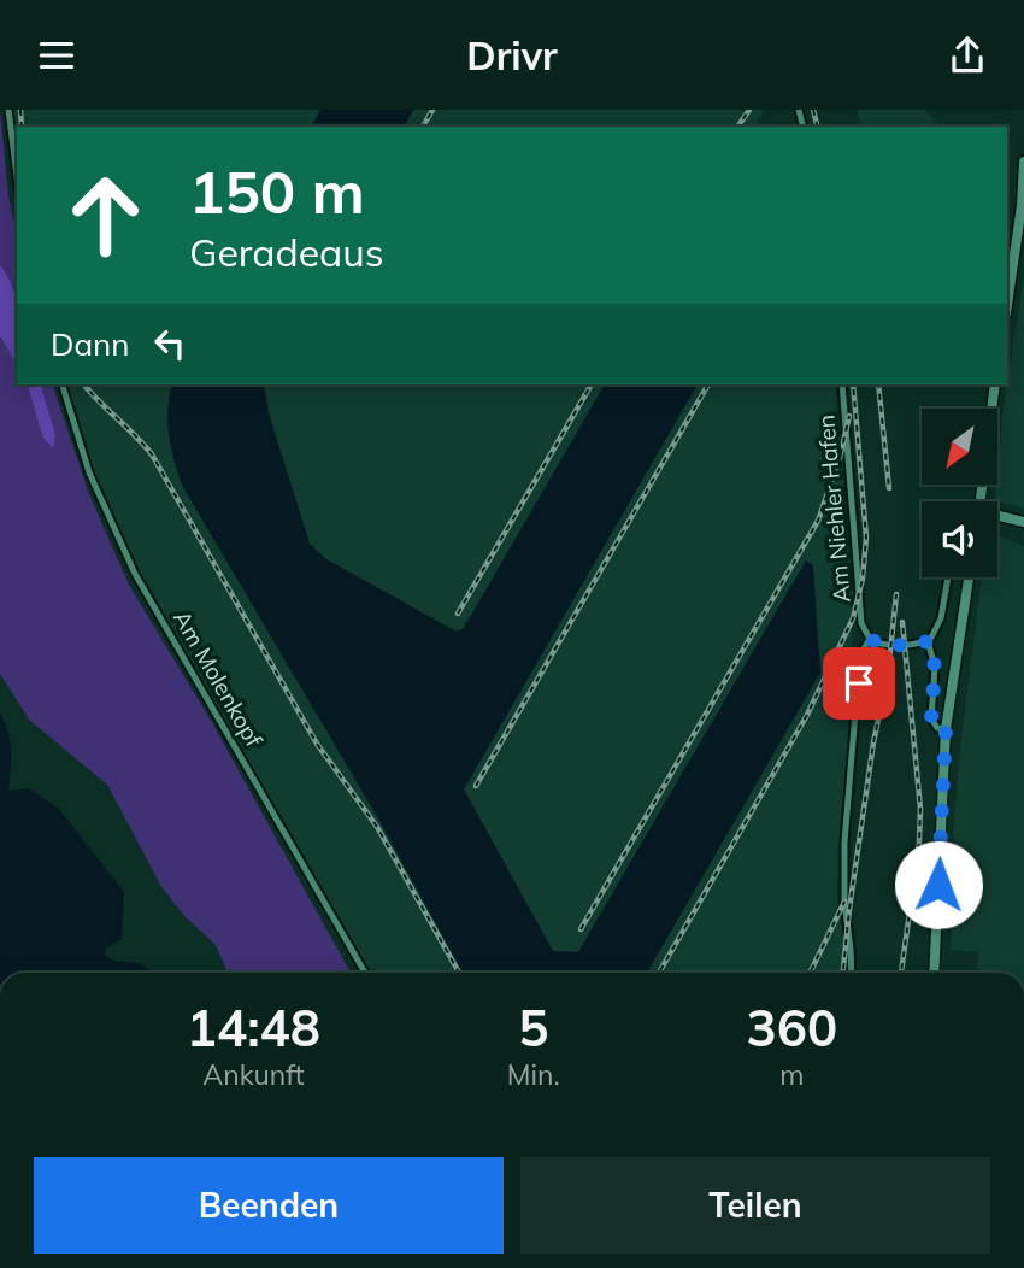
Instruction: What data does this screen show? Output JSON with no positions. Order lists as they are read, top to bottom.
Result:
{
  "streets": {
    "street": ["Am Niehler Hafen", "Am Molenkopf"]
  },
  "north": "bottom left",
  "page": {
    "header": "Drivr",
    "turn": ["150 m", "Geradeaus"],
    "then": "Dann",
    "eta": [
      "14:48",
      "Ankunft",
      "5",
      "Min.",
      "360",
      "m"
    ],
    "buttons": ["Beenden", "Teilen"]
  }
}
